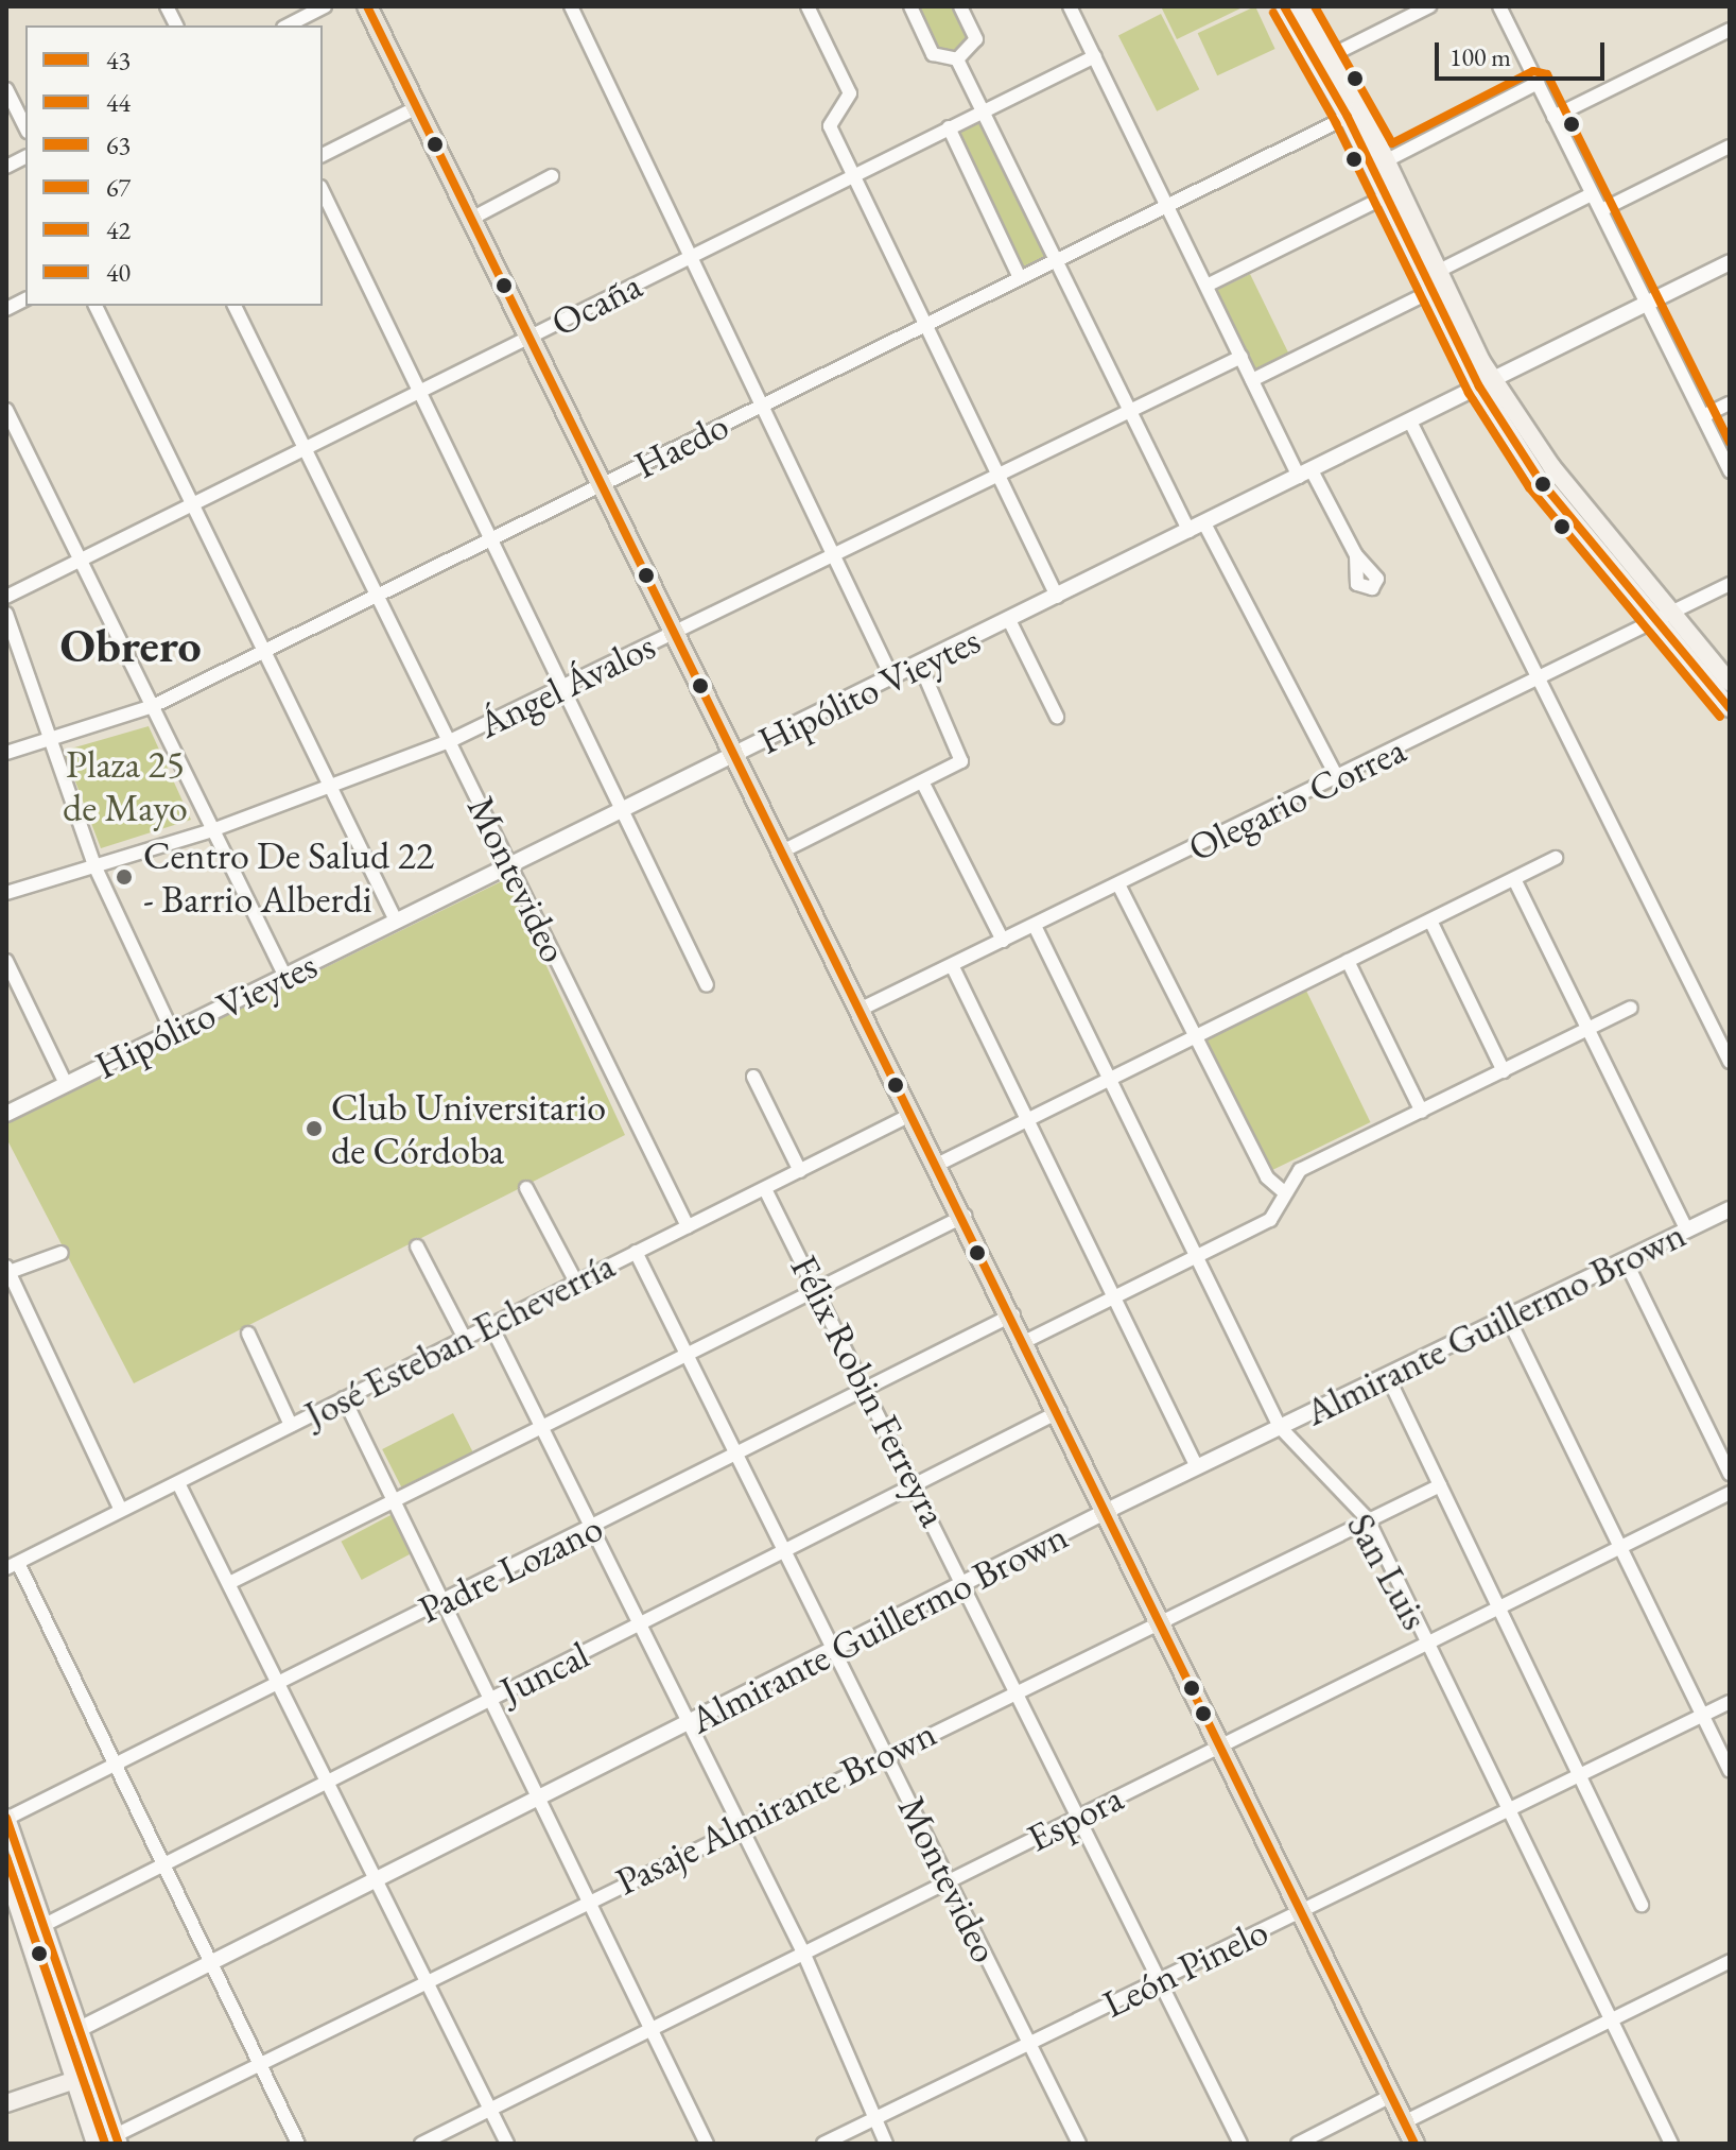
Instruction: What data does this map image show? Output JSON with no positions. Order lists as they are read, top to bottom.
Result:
{
  "streets": {
    "street": [
      "Ocaña",
      "Haedo",
      "Ángel Ávalos",
      "Hipólito Vieytes",
      "Olegario Correa",
      "Montevideo",
      "Almirante Guillermo Brown",
      "José Esteban Echeverría",
      "Félix Robin Ferreyra",
      "Padre Lozano",
      "San Luis",
      "Juncal",
      "Pasaje Almirante Brown",
      "Espora",
      "León Pinelo"
    ]
  },
  "crossings": [
    ["Ocaña", "Montevideo"],
    ["Haedo", "Montevideo"],
    ["Ángel Ávalos", "Montevideo"],
    ["Hipólito Vieytes", "Montevideo"],
    ["Olegario Correa", "San Luis"],
    ["Montevideo", "Almirante Guillermo Brown"],
    ["Montevideo", "José Esteban Echeverría"],
    ["Montevideo", "Padre Lozano"],
    ["Montevideo", "Juncal"],
    ["Montevideo", "Pasaje Almirante Brown"],
    ["Montevideo", "Espora"],
    ["Montevideo", "León Pinelo"],
    ["Almirante Guillermo Brown", "Félix Robin Ferreyra"],
    ["Almirante Guillermo Brown", "San Luis"],
    ["José Esteban Echeverría", "Félix Robin Ferreyra"],
    ["Félix Robin Ferreyra", "Padre Lozano"],
    ["Félix Robin Ferreyra", "Juncal"],
    ["Félix Robin Ferreyra", "Pasaje Almirante Brown"],
    ["Félix Robin Ferreyra", "Espora"],
    ["Félix Robin Ferreyra", "León Pinelo"],
    ["San Luis", "Pasaje Almirante Brown"],
    ["San Luis", "Espora"],
    ["San Luis", "León Pinelo"]
  ],
  "districts": ["Obrero"],
  "parks": ["Plaza 25 de Mayo"],
  "places": ["Centro De Salud 22 - Barrio Alberdi", "Club Universitario de Córdoba"],
  "lines": [
    "transit line 43",
    "transit line 44",
    "transit line 67",
    "transit line 63",
    "transit line 42",
    "transit line 40"
  ],
  "legend": [
    "43",
    "44",
    "63",
    "67",
    "42",
    "40"
  ],
  "scale_bar": "100 m"
}
